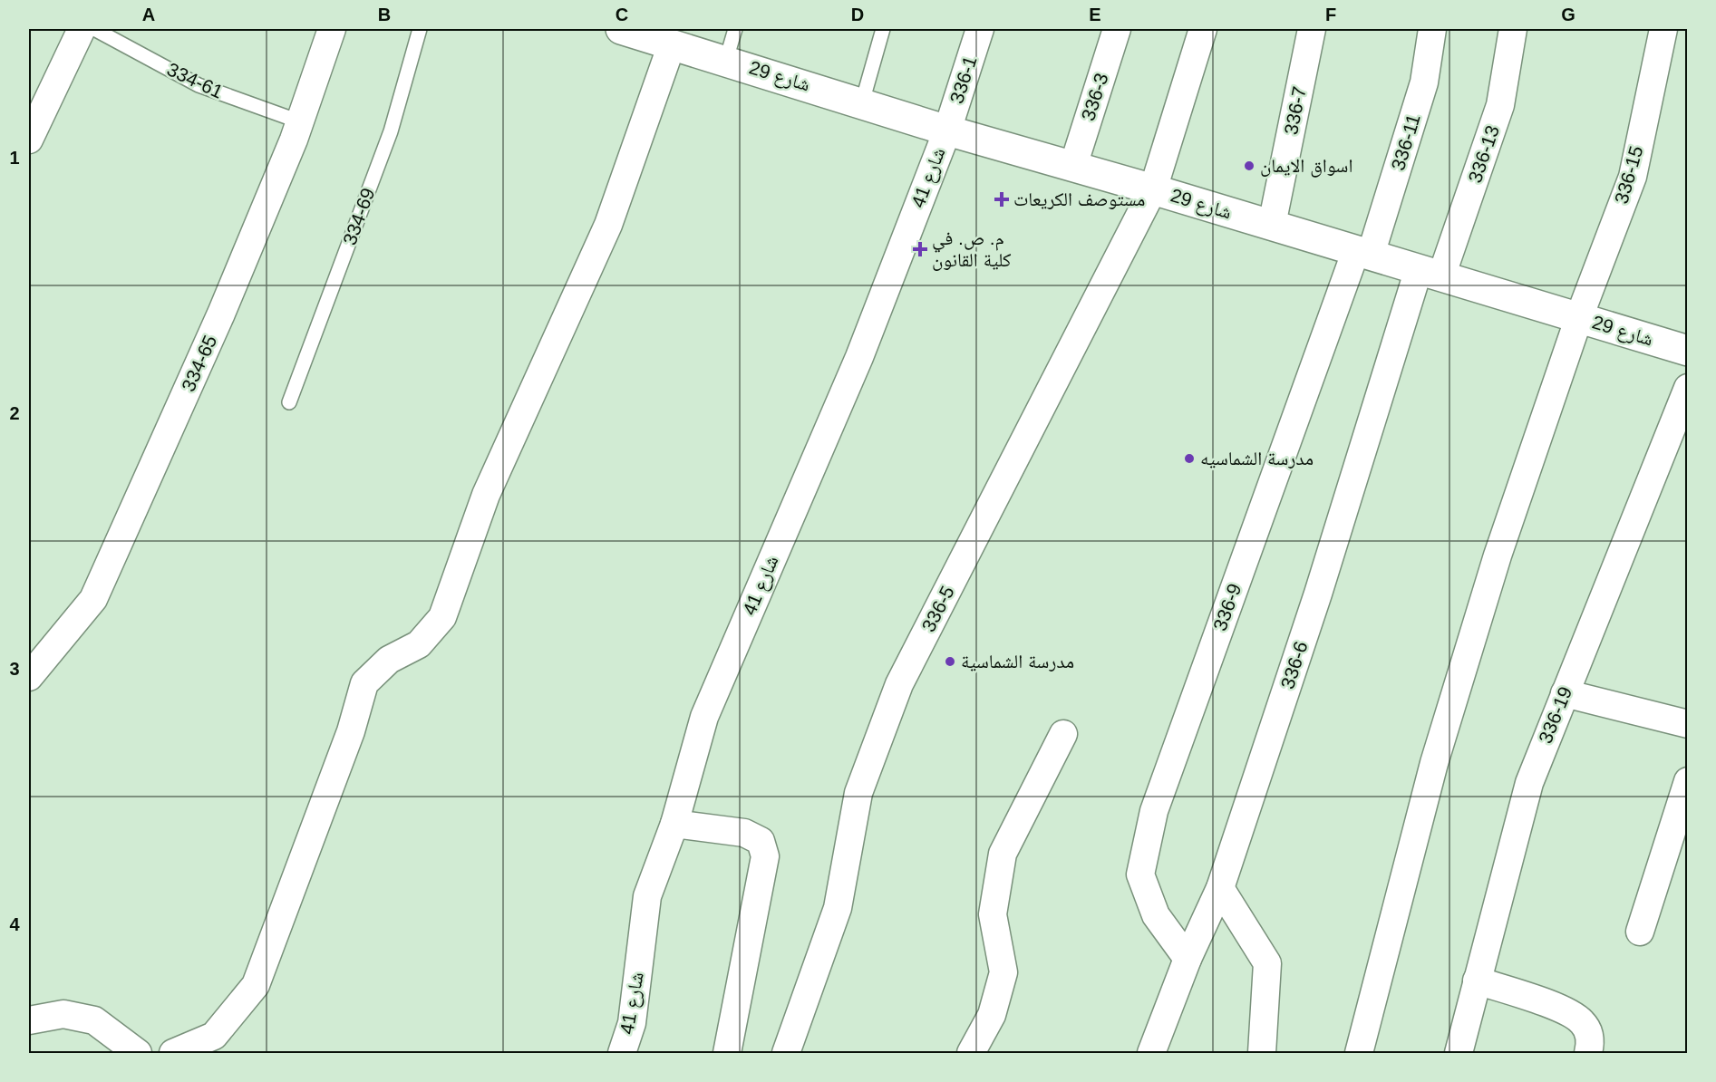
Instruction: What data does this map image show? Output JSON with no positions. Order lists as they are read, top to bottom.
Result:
{
  "streets": {
    "street": [
      "شارع 29",
      "336-1",
      "336-3",
      "336-7",
      "336-11",
      "336-13",
      "336-15",
      "شارع 41",
      "334-65",
      "336-9",
      "336-5",
      "336-6",
      "336-19"
    ],
    "lane": ["334-61", "334-69"]
  },
  "crossings": [
    ["شارع 29", "336-1"],
    ["شارع 29", "336-3"],
    ["شارع 29", "336-7"],
    ["شارع 29", "336-11"],
    ["شارع 29", "336-13"],
    ["شارع 29", "336-15"],
    ["شارع 29", "شارع 41"],
    ["شارع 29", "336-9"],
    ["شارع 29", "336-5"],
    ["شارع 29", "336-6"],
    ["336-1", "شارع 41"],
    ["334-61", "334-65"],
    ["336-11", "336-9"],
    ["336-13", "336-6"],
    ["336-9", "336-6"]
  ],
  "places": {
    "other": ["اسواق الايمان", "مدرسة الشماسيه", "مدرسة الشماسية"],
    "health": ["مستوصف الكريعات", "م. ص. في كلية القانون"]
  },
  "grid": {
    "columns": [
      "A",
      "B",
      "C",
      "D",
      "E",
      "F",
      "G"
    ],
    "rows": [
      "1",
      "2",
      "3",
      "4"
    ]
  }
}
